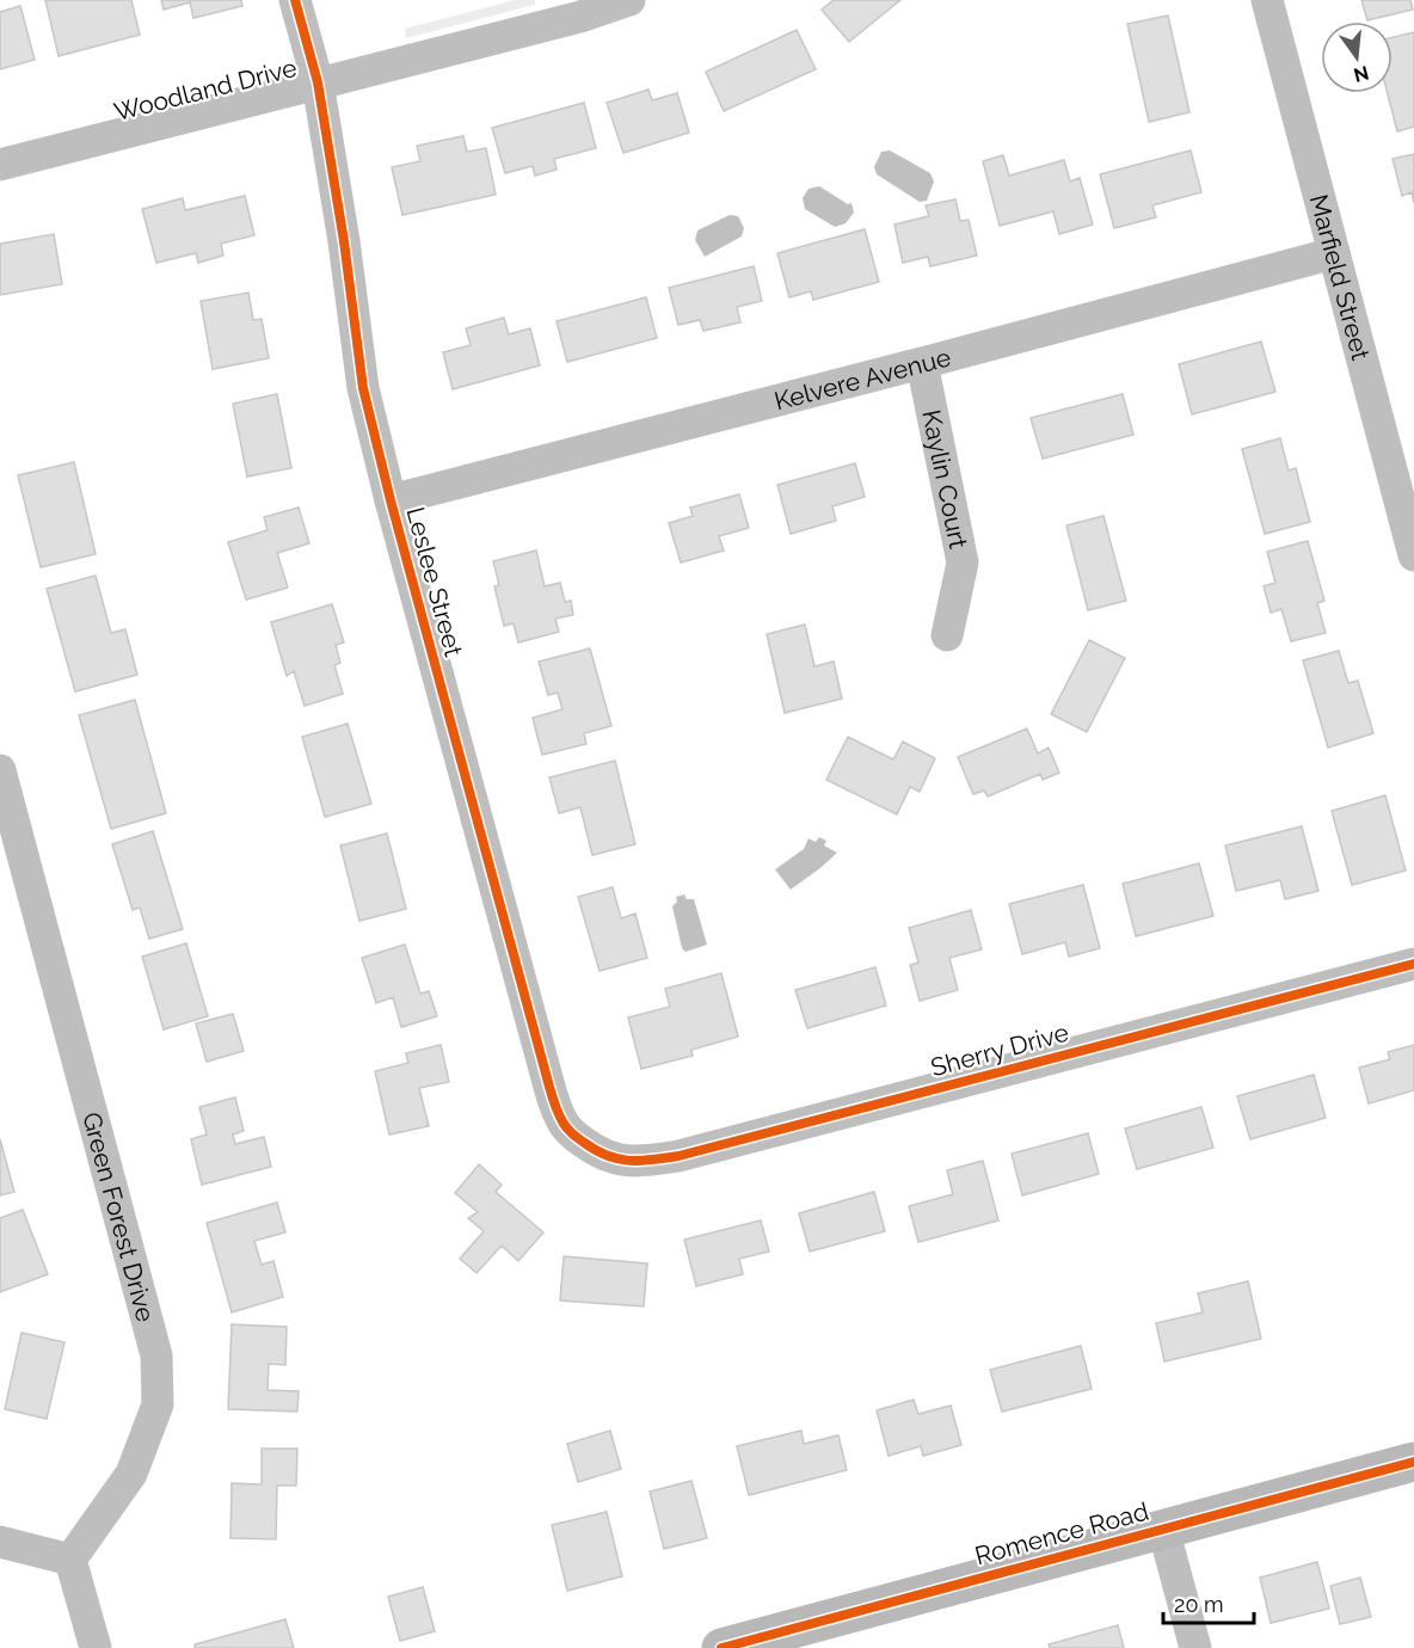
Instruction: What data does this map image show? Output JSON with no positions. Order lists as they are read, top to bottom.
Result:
{
  "streets": {
    "street": [
      "Woodland Drive",
      "Marfield Street",
      "Kelvere Avenue",
      "Kaylin Court",
      "Leslee Street",
      "Sherry Drive",
      "Green Forest Drive",
      "Romence Road"
    ]
  },
  "crossings": [
    ["Woodland Drive", "Leslee Street"],
    ["Marfield Street", "Kelvere Avenue"],
    ["Kelvere Avenue", "Kaylin Court"],
    ["Kelvere Avenue", "Leslee Street"],
    ["Leslee Street", "Sherry Drive"]
  ],
  "scale_bar": "20 m",
  "north": "bottom"
}
